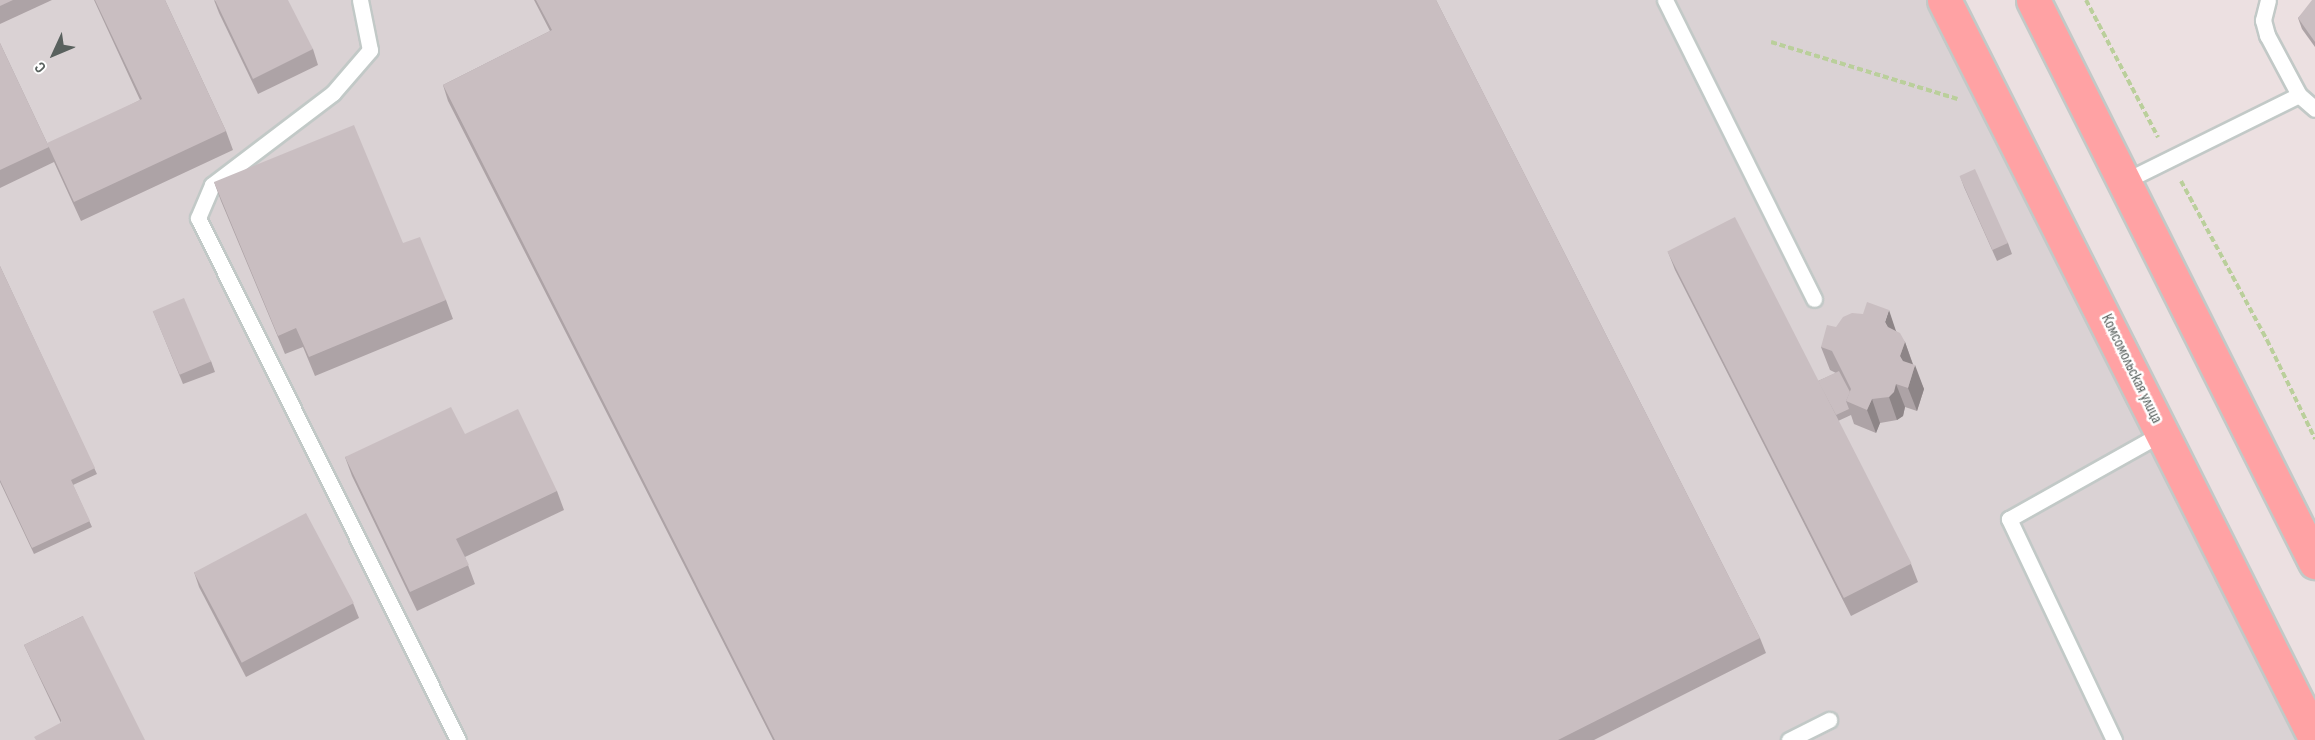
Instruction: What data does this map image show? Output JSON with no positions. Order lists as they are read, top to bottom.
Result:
{
  "streets": {
    "main road": ["Комсомольская улица"]
  },
  "north": "bottom left"
}
